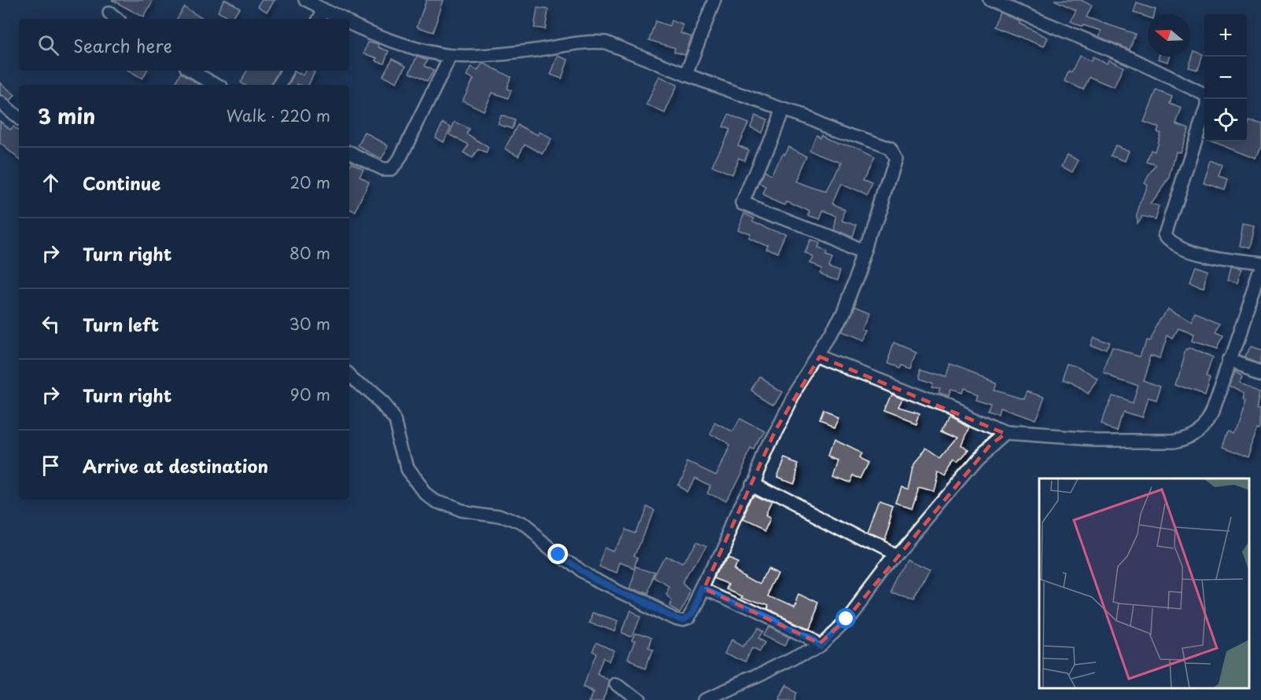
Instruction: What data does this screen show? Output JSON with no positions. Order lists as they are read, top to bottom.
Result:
{
  "north": "left",
  "page": {
    "map_buttons": ["+", "−"],
    "search": "Search here",
    "heading": ["3 min", "Walk · 220 m"],
    "list": [
      ["Continue", "20 m"],
      ["Turn right", "80 m"],
      ["Turn left", "30 m"],
      ["Turn right", "90 m"],
      "Arrive at destination"
    ]
  }
}
